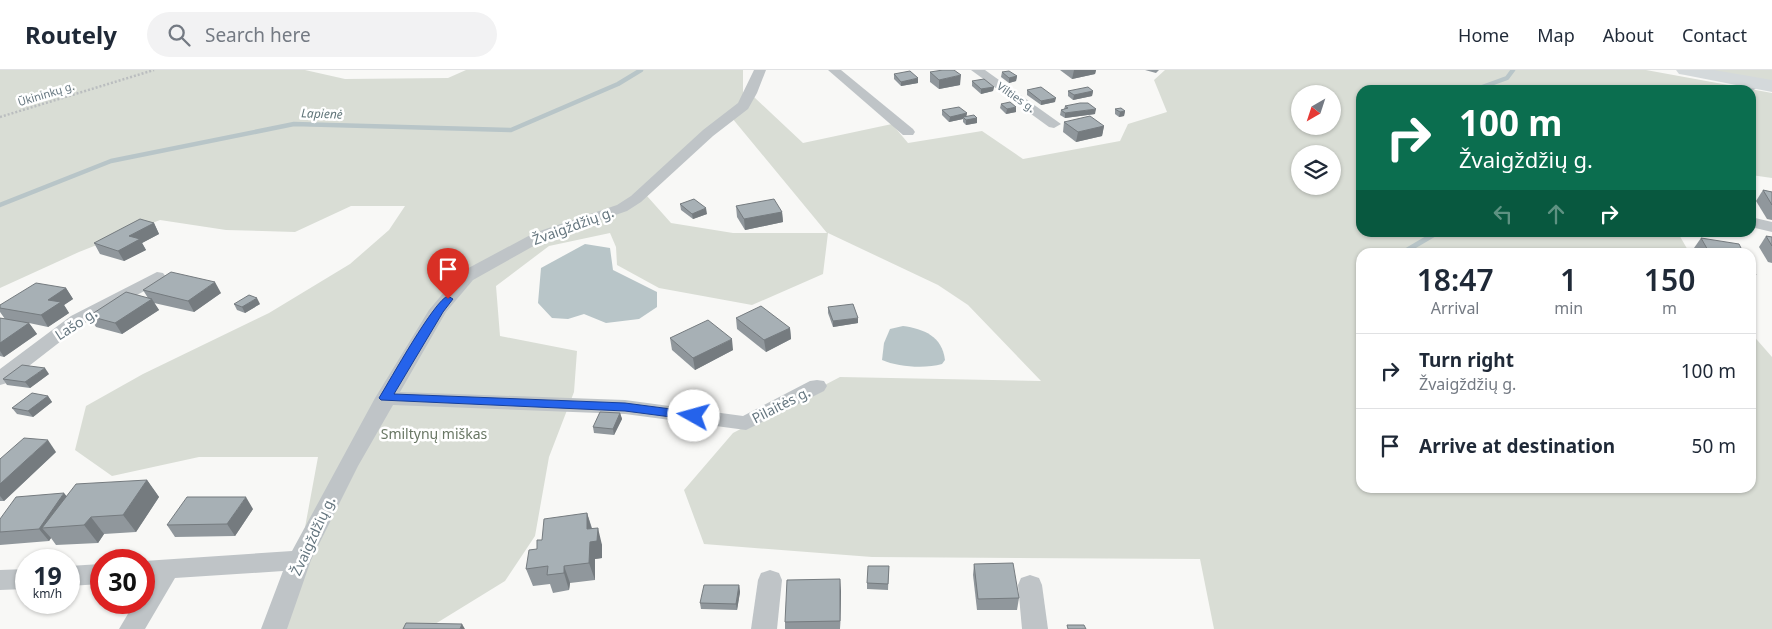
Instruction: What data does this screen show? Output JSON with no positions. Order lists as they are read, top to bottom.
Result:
{
  "streets": {
    "street": [
      "Vilties g.",
      "Žvaigždžių g.",
      "Lašo g.",
      "Pilaitės g."
    ],
    "path": ["Ūkininkų g."]
  },
  "crossings": [
    ["Žvaigždžių g.", "Pilaitės g."]
  ],
  "water": ["Lapienė"],
  "parks": ["Smiltynų miškas"],
  "north": "bottom left",
  "page": {
    "header": "Routely",
    "search": "Search here",
    "nav": [
      "Home",
      "Map",
      "About",
      "Contact"
    ],
    "turn": ["100 m", "Žvaigždžių g."],
    "eta": [
      "18:47",
      "Arrival",
      "1",
      "min",
      "150",
      "m"
    ],
    "list": [
      {
        "name": "Turn right",
        "note": "Žvaigždžių g.",
        "value": "100 m"
      },
      {
        "name": "Arrive at destination",
        "value": "50 m"
      }
    ],
    "speed": "19 km/h",
    "limit": "30"
  }
}
